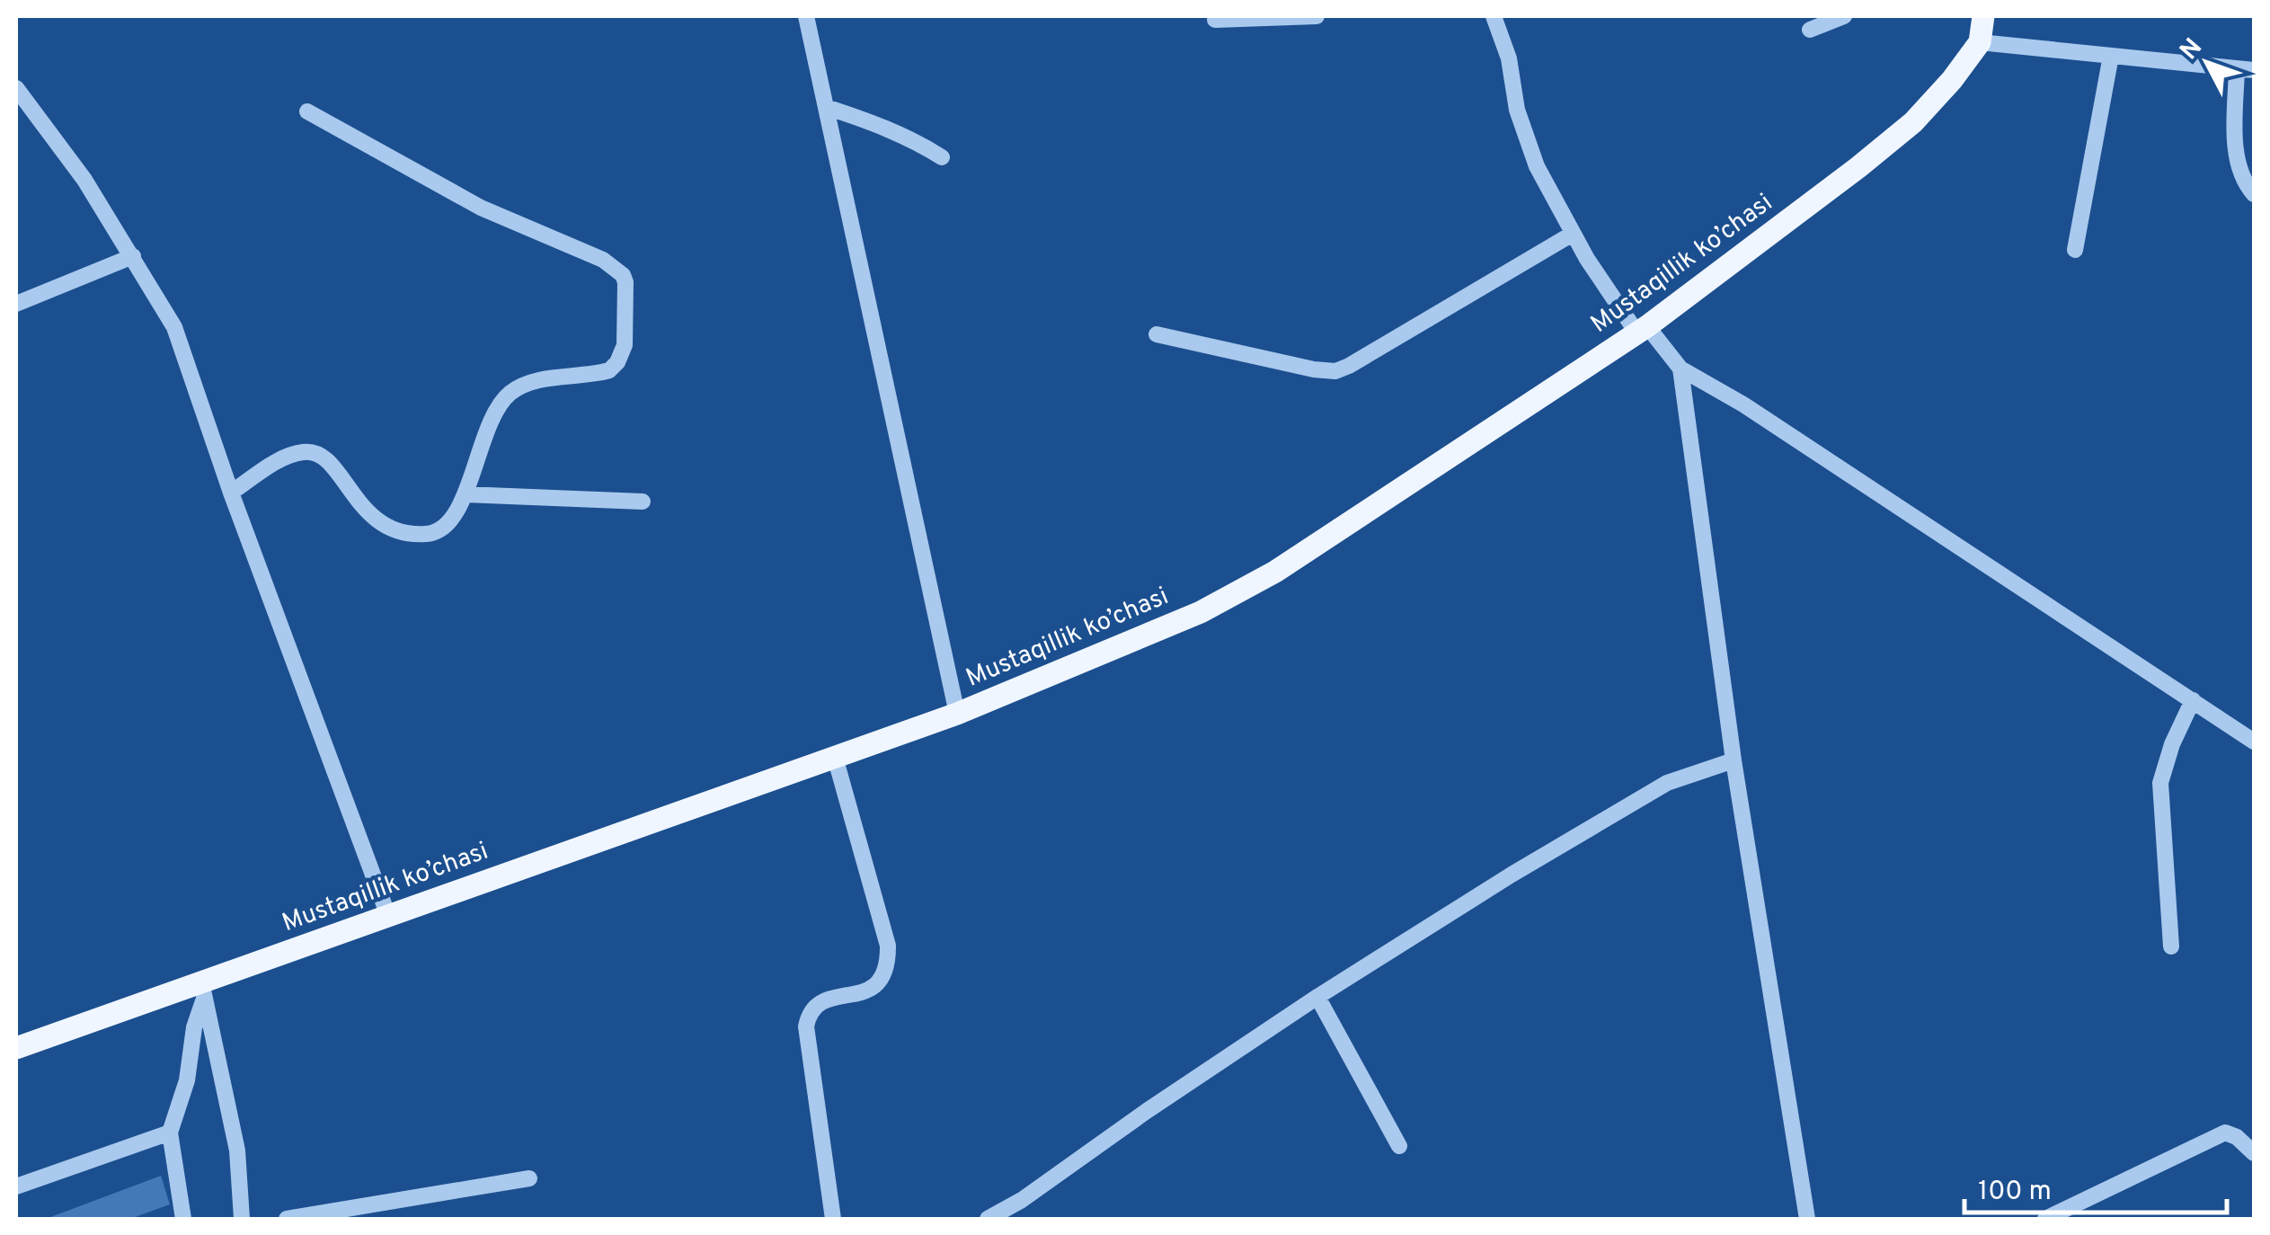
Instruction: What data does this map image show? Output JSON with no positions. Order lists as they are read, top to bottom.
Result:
{
  "streets": {
    "main road": ["Mustaqillik ko’chasi"]
  },
  "scale_bar": "100 m",
  "north": "top left"
}
